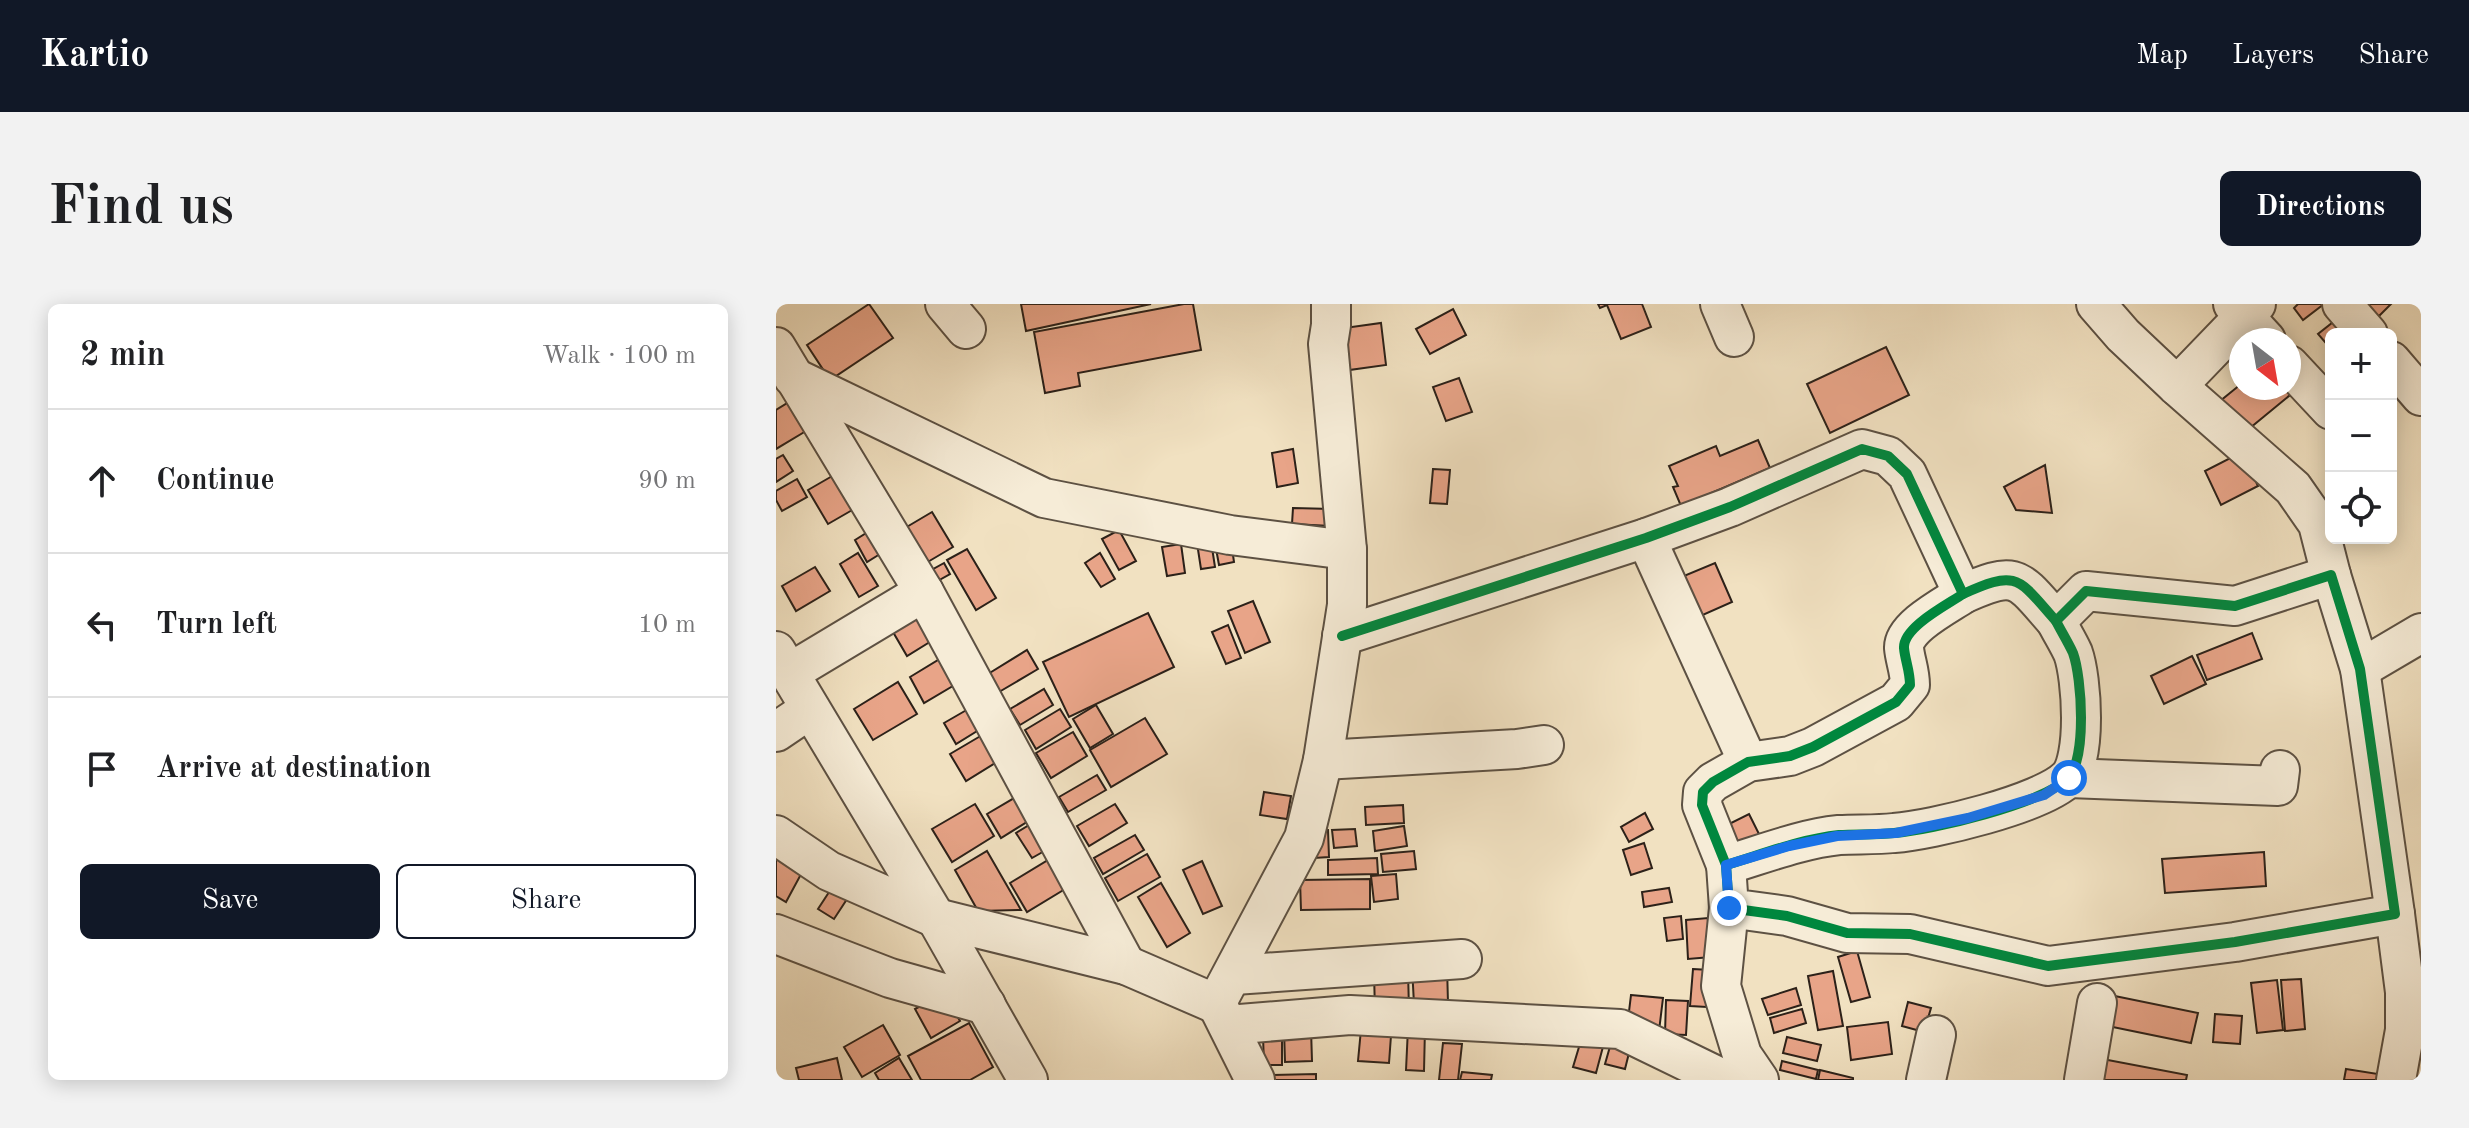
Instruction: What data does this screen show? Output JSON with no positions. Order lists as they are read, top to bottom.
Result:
{
  "north": "bottom right",
  "page": {
    "header": "Kartio",
    "nav": ["Map", "Layers", "Share"],
    "buttons": [
      "Directions",
      ["Save", "Share"]
    ],
    "title": "Find us",
    "heading": ["2 min", "Walk · 100 m"],
    "map_buttons": ["+", "−"],
    "list": [
      ["Continue", "90 m"],
      ["Turn left", "10 m"],
      "Arrive at destination"
    ]
  }
}
